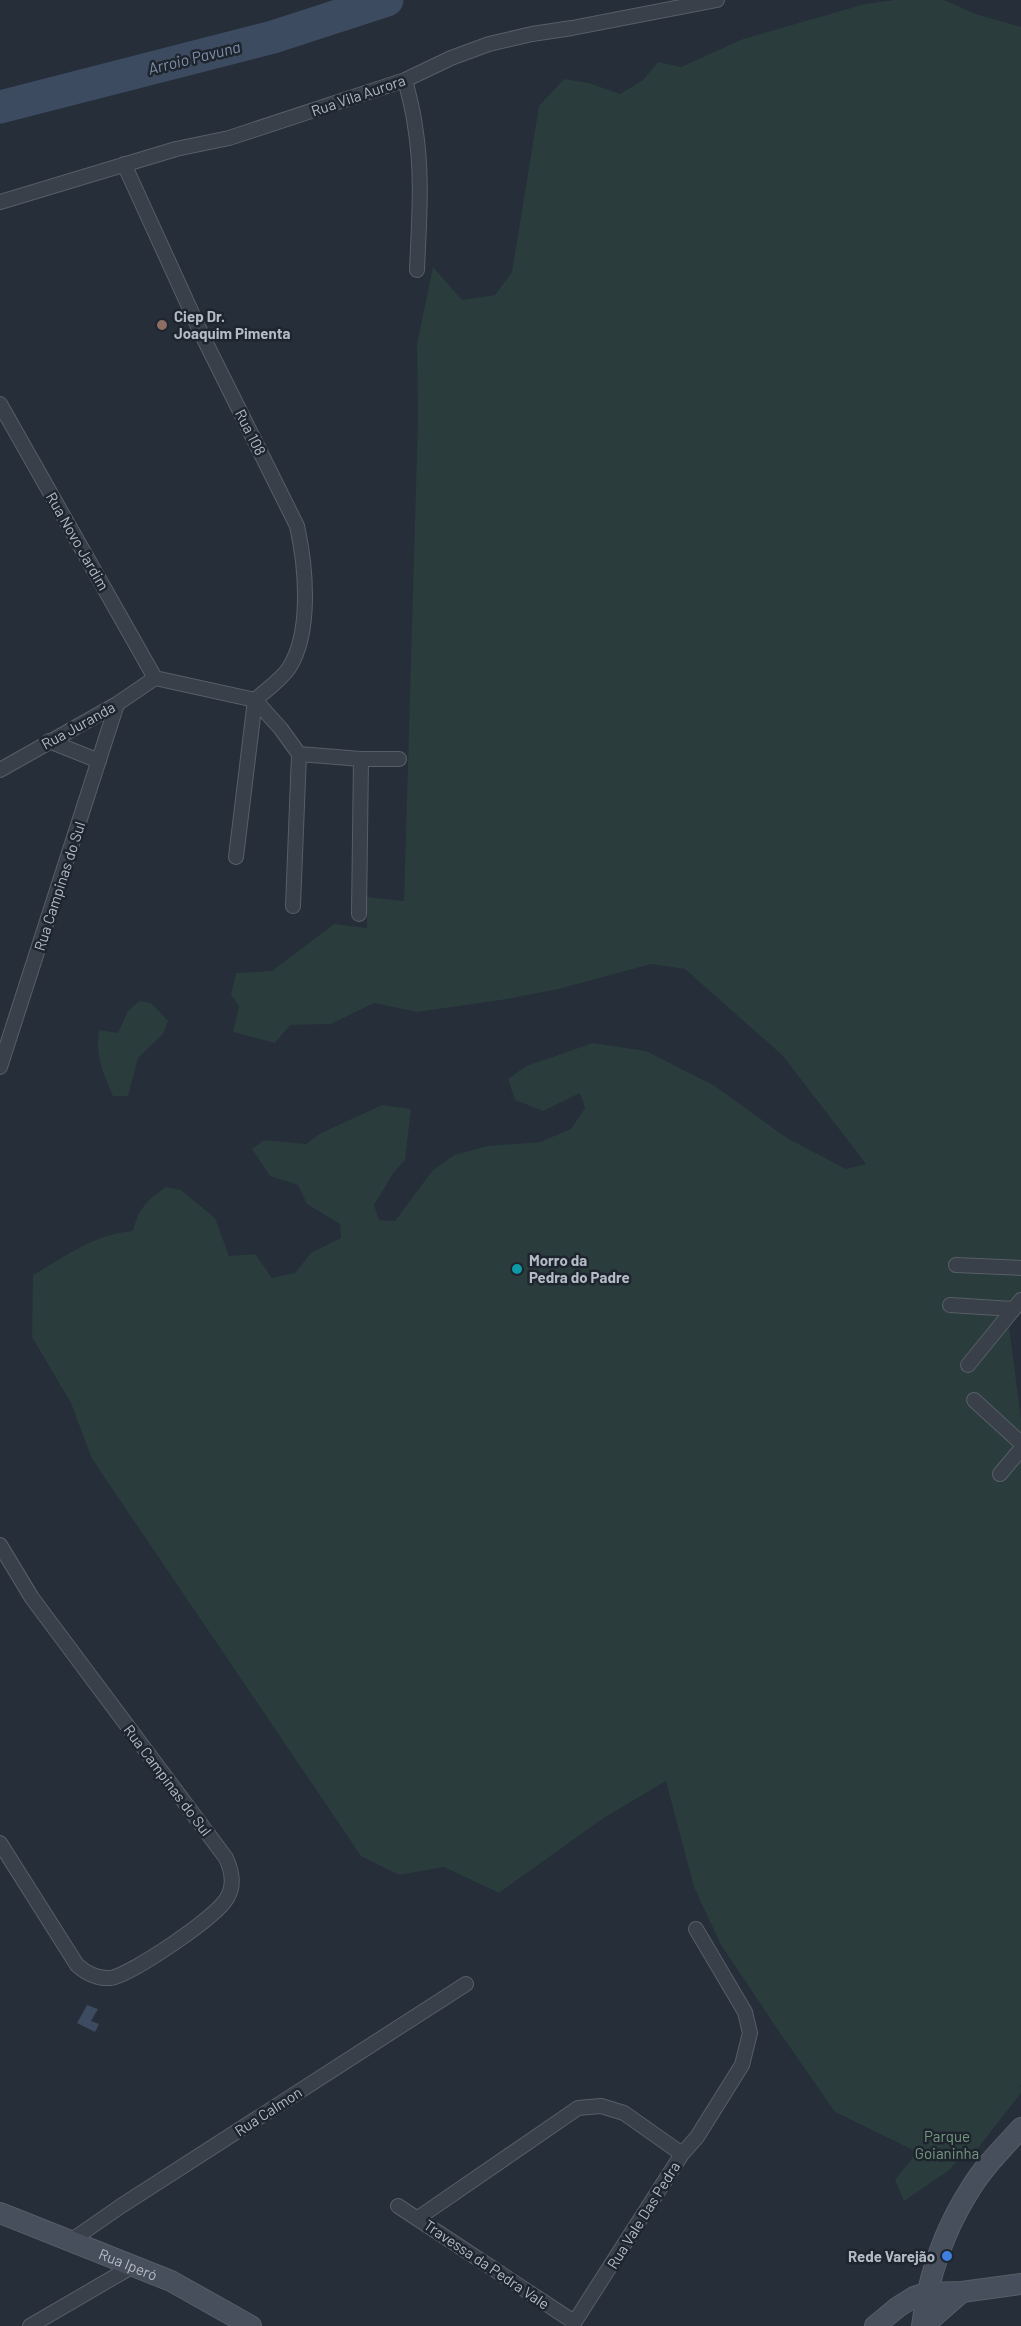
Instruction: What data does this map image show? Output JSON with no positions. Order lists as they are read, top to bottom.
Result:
{
  "streets": {
    "street": [
      "Rua Vila Aurora",
      "Rua 108",
      "Rua Novo Jardim",
      "Rua Juranda",
      "Rua Campinas do Sul",
      "Rua Calmon",
      "Rua Vale Das Pedra",
      "Rua Iperó",
      "Travessa da Pedra Vale"
    ]
  },
  "crossings": [
    ["Rua Vila Aurora", "Rua 108"],
    ["Rua Novo Jardim", "Rua Juranda"],
    ["Rua Juranda", "Rua Campinas do Sul"],
    ["Rua Calmon", "Rua Iperó"],
    ["Rua Vale Das Pedra", "Travessa da Pedra Vale"]
  ],
  "water": ["Arroio Pavuna"],
  "parks": ["Parque Goianinha"],
  "places": ["Ciep Dr. Joaquim Pimenta", "Morro da Pedra do Padre", "Rede Varejão"]
}
